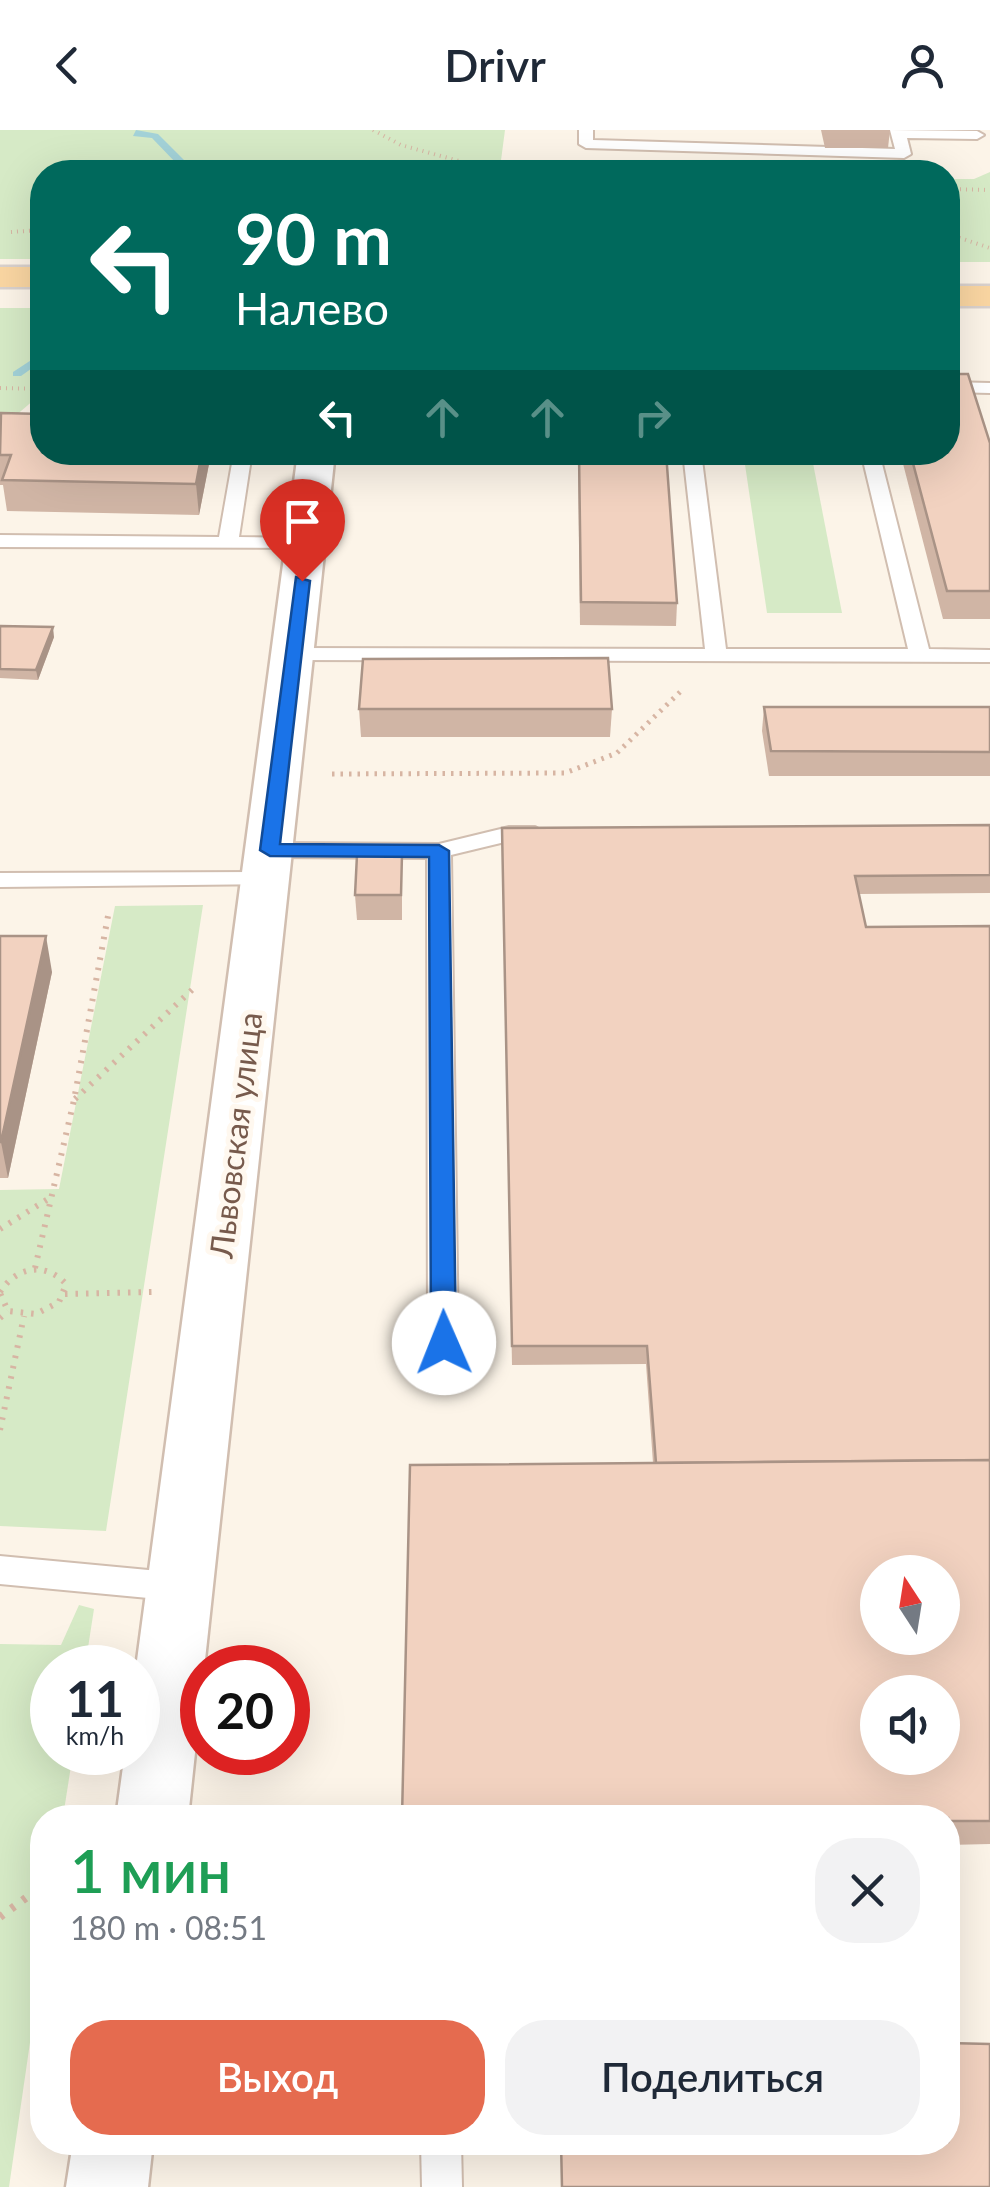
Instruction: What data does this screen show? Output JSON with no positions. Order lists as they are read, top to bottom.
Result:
{
  "streets": {
    "street": ["Львовская улица"]
  },
  "north": "top",
  "page": {
    "header": "Drivr",
    "turn": ["90 m", "Налево"],
    "speed": "11 km/h",
    "limit": "20",
    "heading": ["1 мин", "180 m · 08:51"],
    "buttons": ["Выход", "Поделиться"]
  }
}
